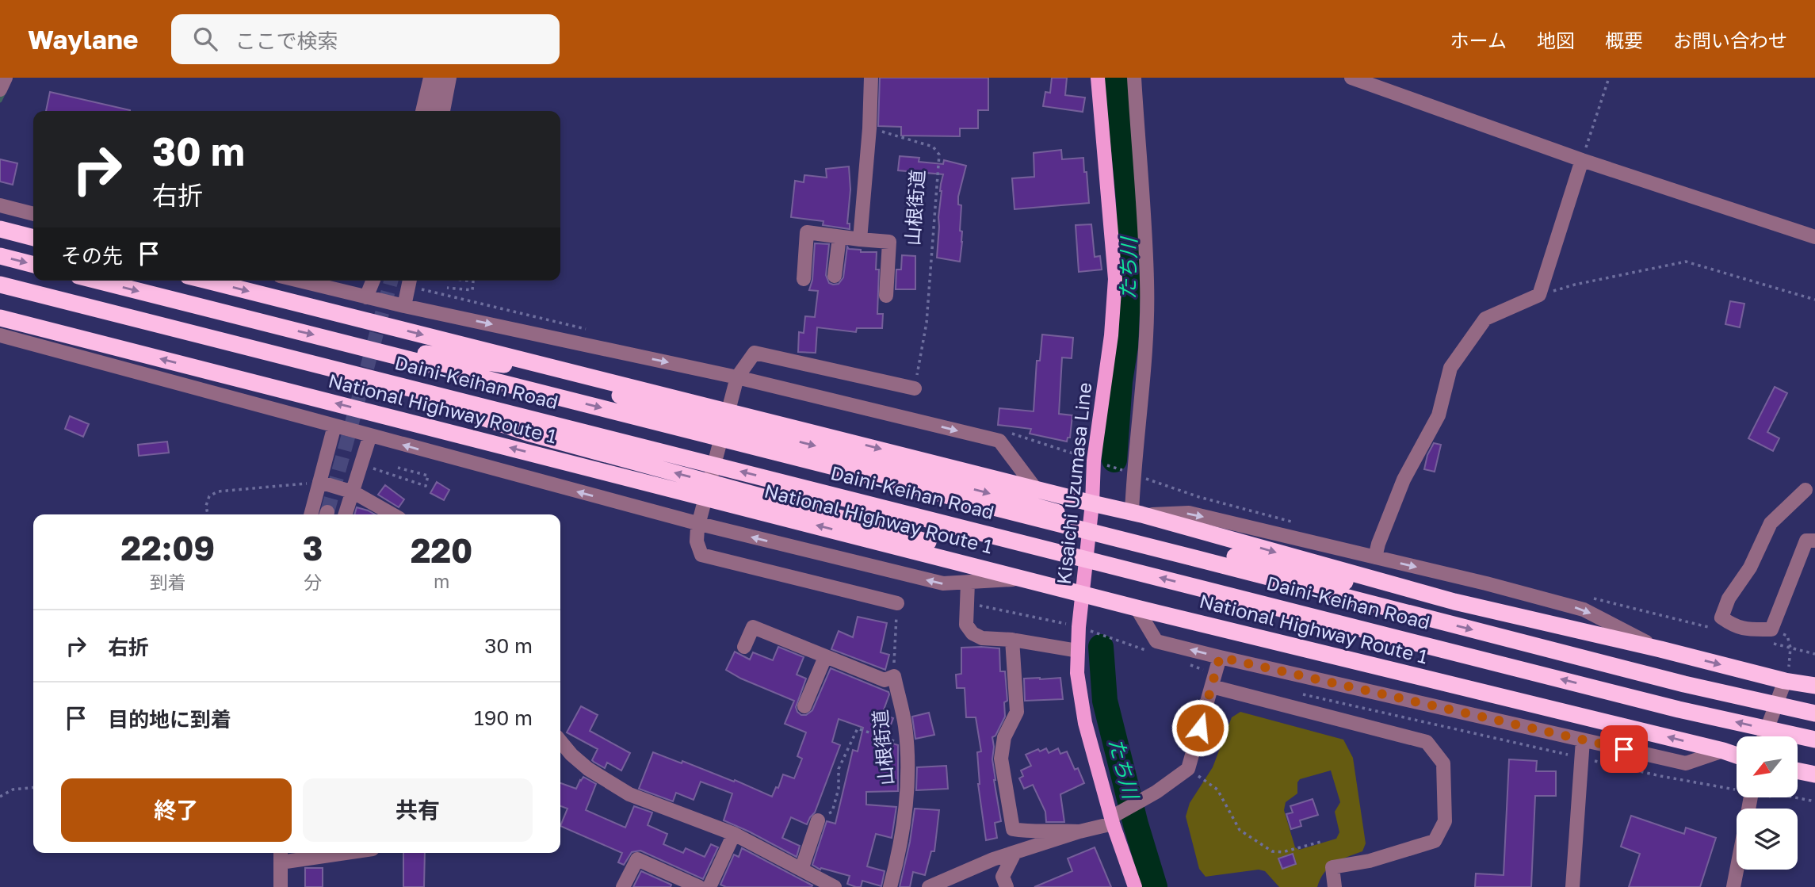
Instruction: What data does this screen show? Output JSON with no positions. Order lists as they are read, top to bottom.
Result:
{
  "streets": {
    "highway": ["Daini-Keihan Road", "National Highway Route 1"],
    "main road": ["Kisaichi Uzumasa Line"],
    "street": ["山根街道"]
  },
  "crossings": [
    ["National Highway Route 1", "Kisaichi Uzumasa Line"]
  ],
  "water": ["たち川"],
  "north": "bottom left",
  "page": {
    "header": "Waylane",
    "search": "ここで検索",
    "nav": [
      "ホーム",
      "地図",
      "概要",
      "お問い合わせ"
    ],
    "turn": ["30 m", "右折"],
    "then": "その先",
    "eta": [
      "22:09",
      "到着",
      "3",
      "分",
      "220",
      "m"
    ],
    "list": [
      {
        "name": "右折",
        "value": "30 m"
      },
      {
        "name": "目的地に到着",
        "value": "190 m"
      }
    ],
    "buttons": ["終了", "共有"]
  }
}
